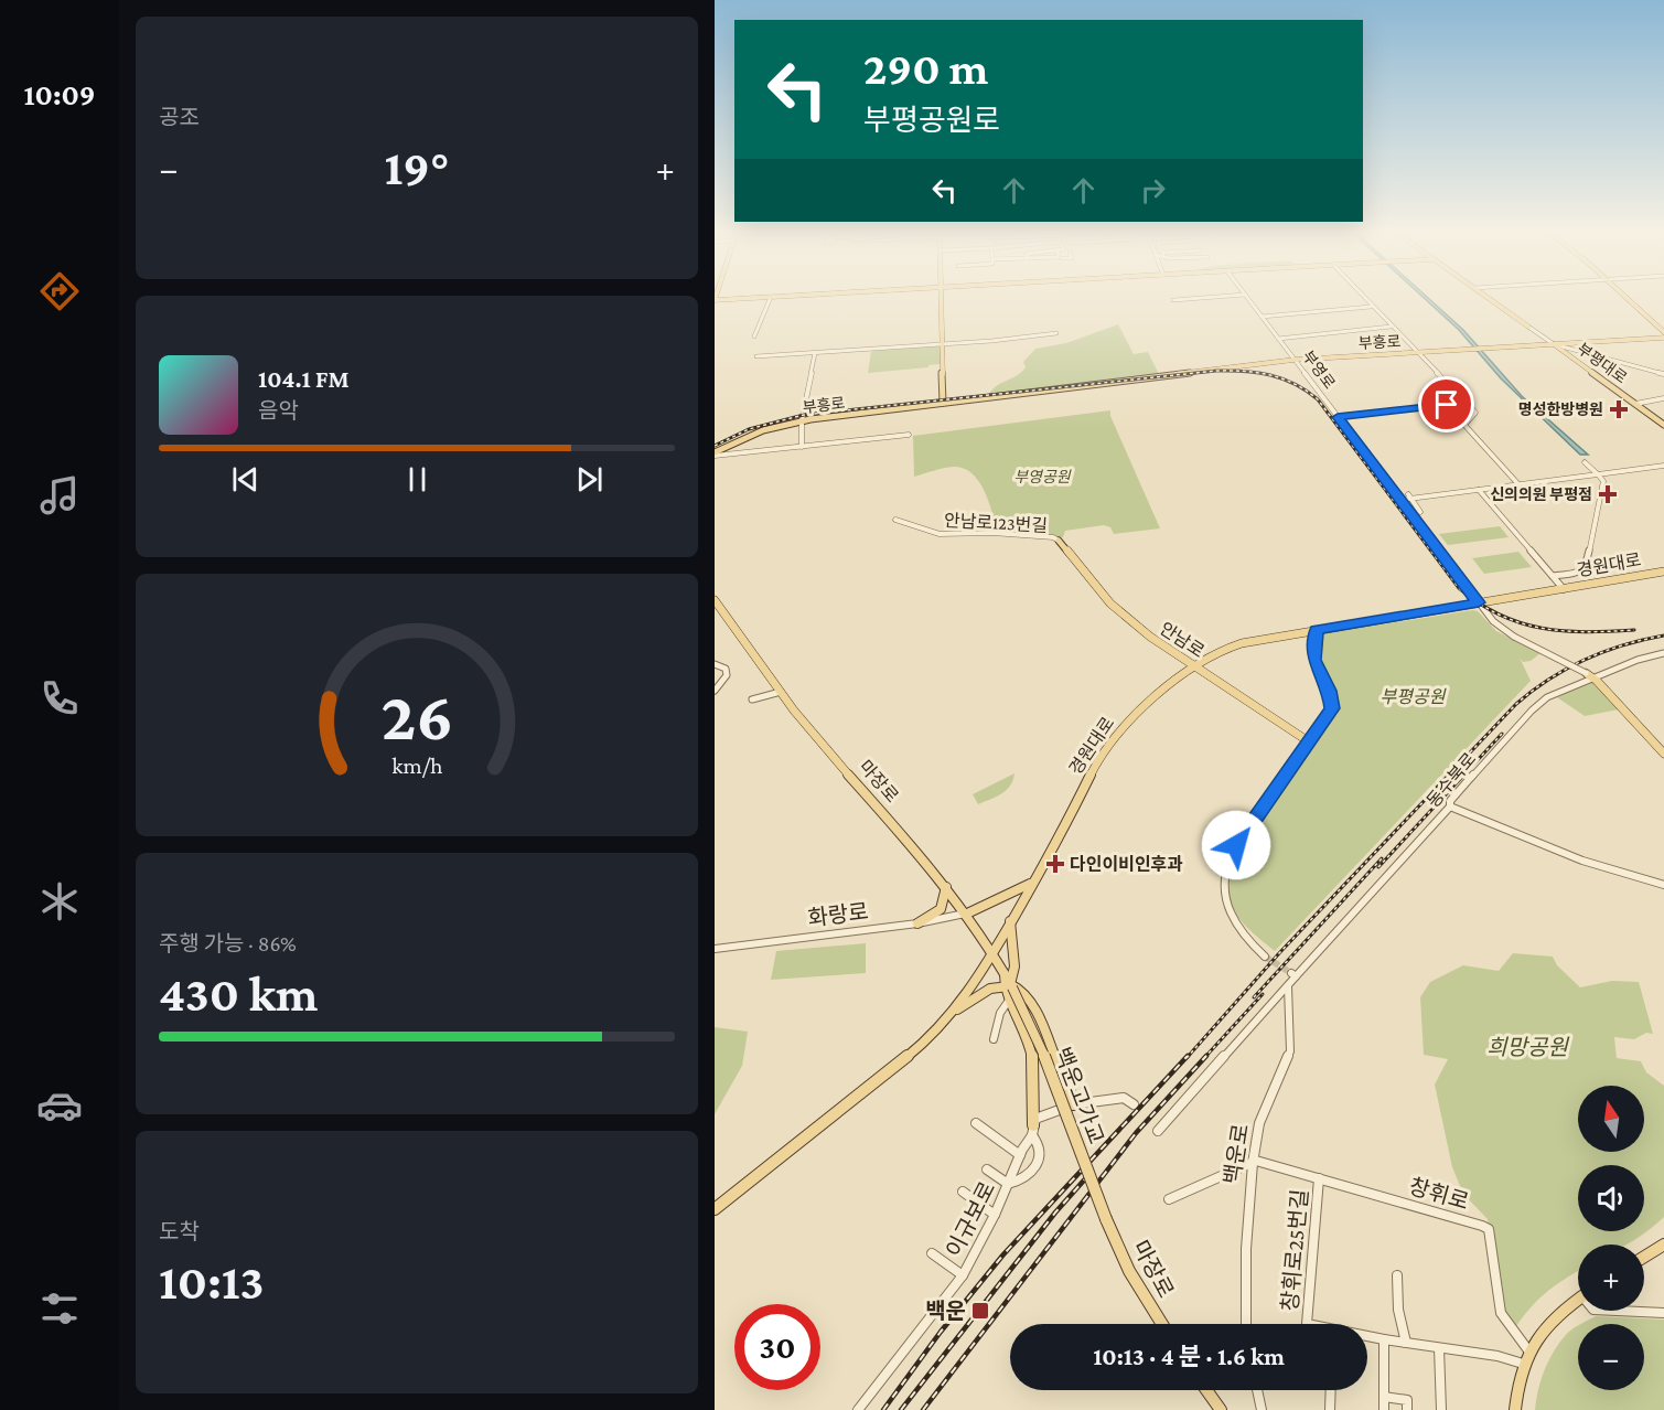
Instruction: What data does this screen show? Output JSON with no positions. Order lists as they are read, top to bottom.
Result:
{
  "streets": {
    "main road": [
      "부흥로",
      "부평대로",
      "경원대로",
      "안남로",
      "마장로",
      "백운고가교"
    ],
    "street": [
      "부영로",
      "안남로123번길",
      "동수북로",
      "화랑로",
      "백운로",
      "창휘로",
      "이규보로",
      "창휘로25번길"
    ]
  },
  "crossings": [
    ["부흥로", "부평대로"],
    ["부흥로", "부영로"],
    ["부영로", "경원대로"],
    ["안남로123번길", "안남로"],
    ["경원대로", "안남로"],
    ["경원대로", "마장로"],
    ["동수북로", "백운로"],
    ["마장로", "화랑로"],
    ["마장로", "백운고가교"],
    ["백운로", "창휘로"],
    ["창휘로", "창휘로25번길"]
  ],
  "parks": ["부영공원", "부평공원", "희망공원"],
  "places": {
    "health": ["명성한방병원", "신의의원 부평점", "다인이비인후과"],
    "transit": ["백운"]
  },
  "north": "top",
  "page": {
    "tabs": "10:09",
    "tile": [
      "공조",
      ["주행 가능 · 86%", "430 km"],
      ["도착", "10:13"]
    ],
    "turn": ["290 m", "부평공원로"],
    "heat": ["−", "19°", "+"],
    "song": ["104.1 FM", "음악"],
    "map_buttons": ["+", "−"],
    "limit": "30",
    "trip": "10:13 · 4 분 · 1.6 km",
    "gauge": ["26", "km/h"]
  }
}
